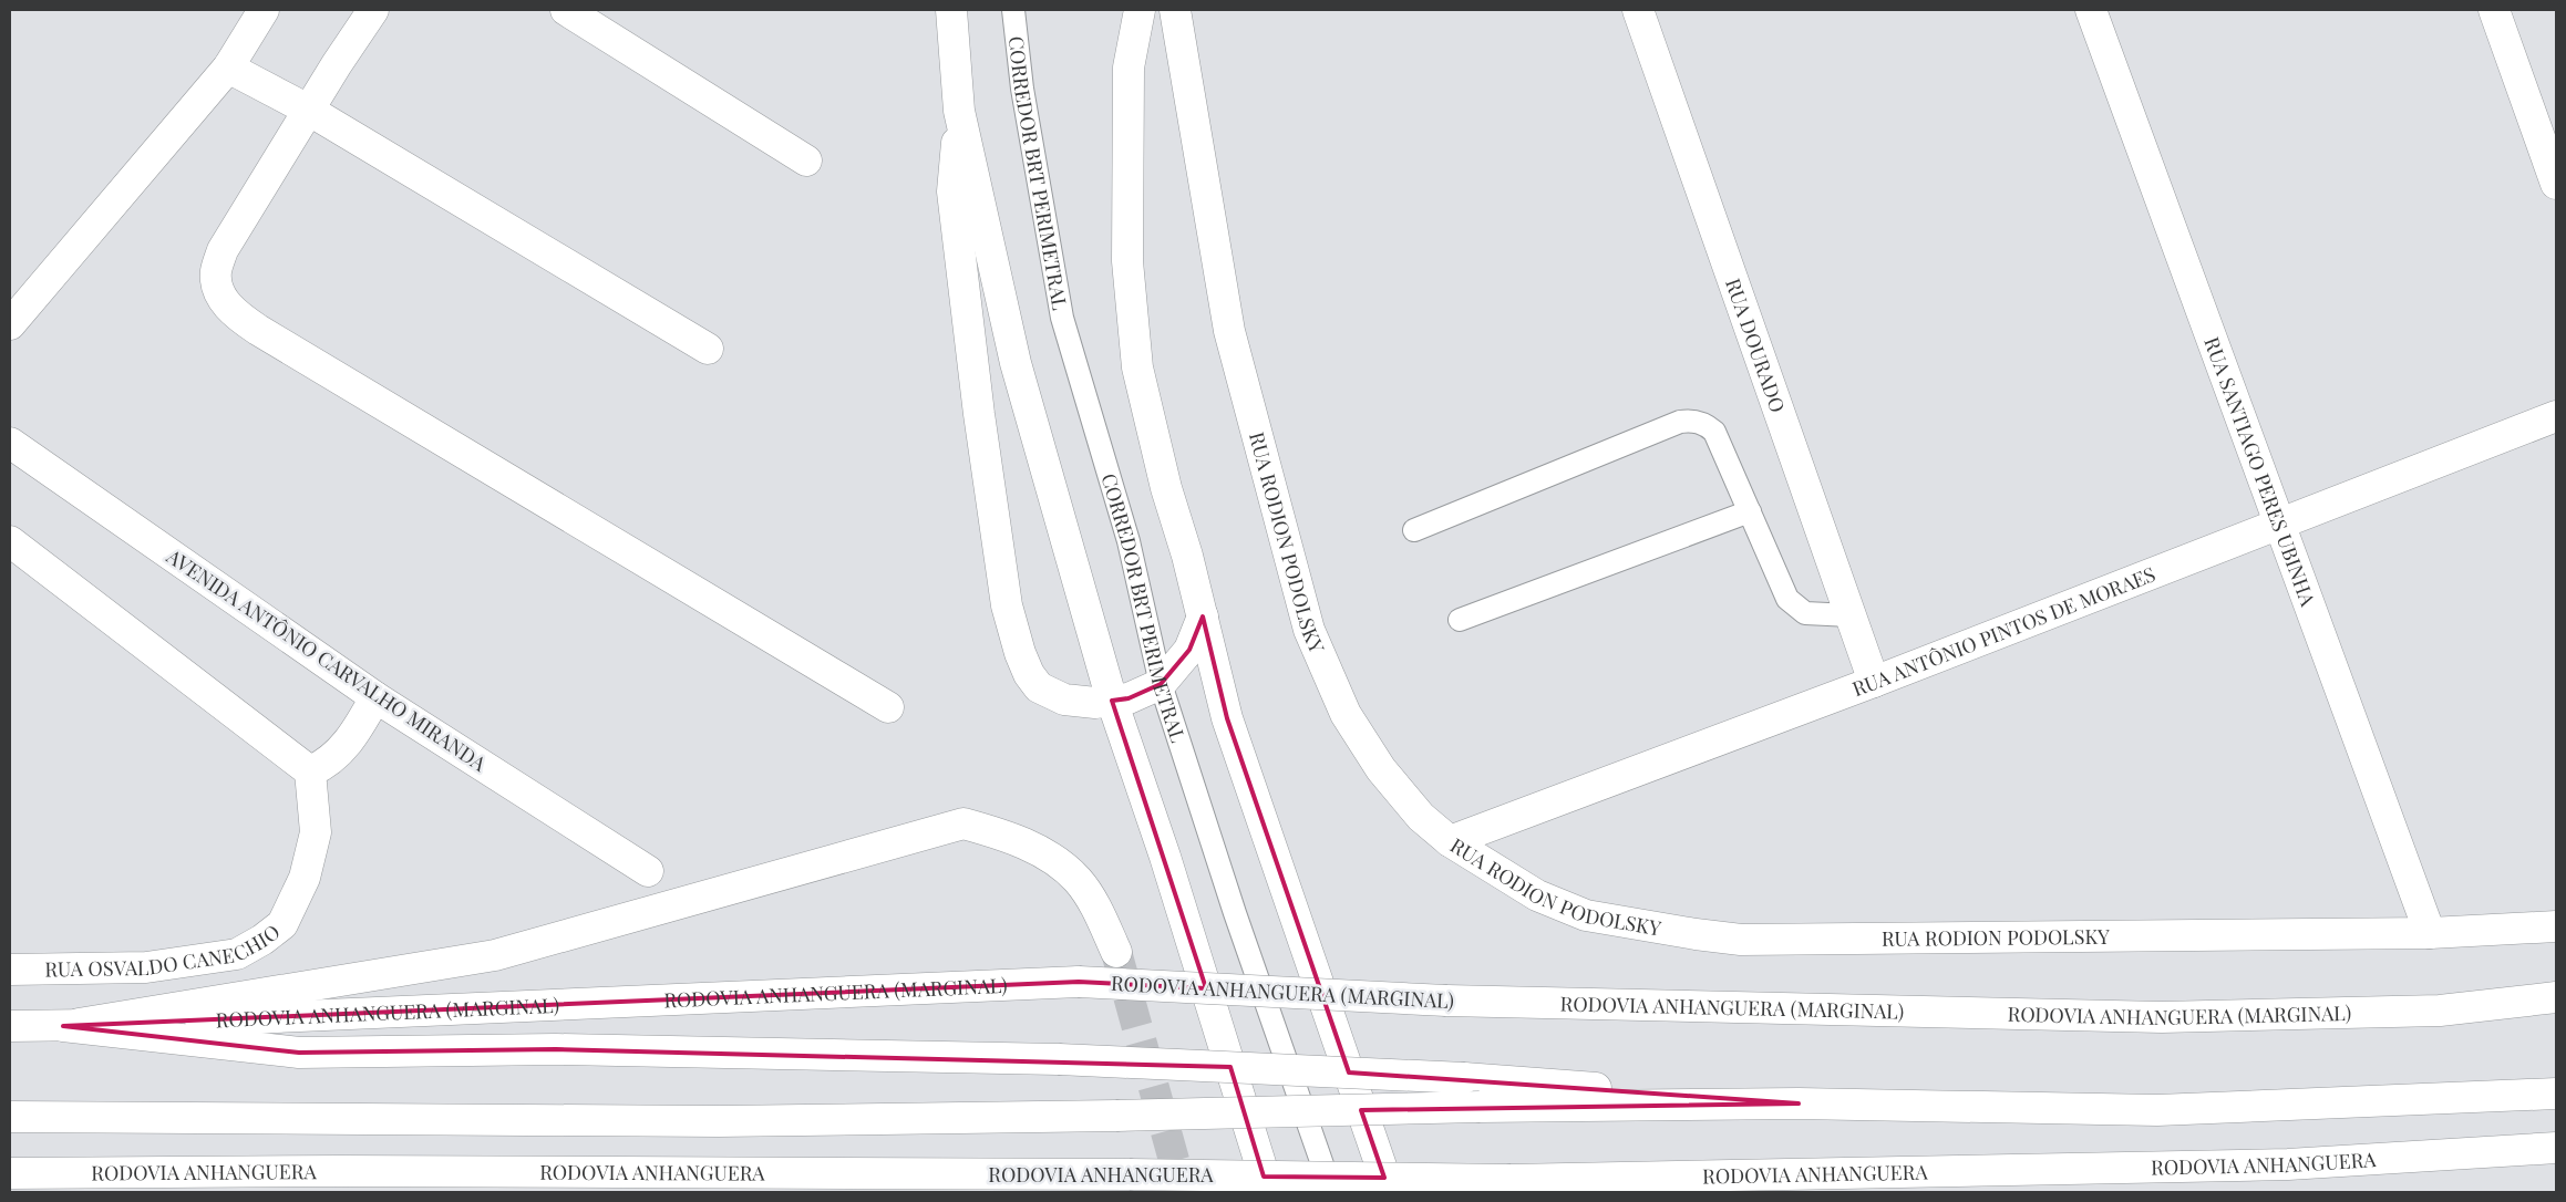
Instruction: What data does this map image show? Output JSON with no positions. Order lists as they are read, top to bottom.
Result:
{
  "streets": {
    "main road": [
      "RUA DOURADO",
      "RUA SANTIAGO PERES UBINHA",
      "RUA RODION PODOLSKY",
      "RUA ANTÔNIO PINTOS DE MORAES",
      "AVENIDA ANTÔNIO CARVALHO MIRANDA",
      "RUA OSVALDO CANECHIO",
      "RODOVIA ANHANGUERA (MARGINAL)",
      "RODOVIA ANHANGUERA"
    ],
    "lane": ["CORREDOR BRT PERIMETRAL"]
  },
  "crossings": [
    ["RUA DOURADO", "RUA ANTÔNIO PINTOS DE MORAES"],
    ["RUA SANTIAGO PERES UBINHA", "RUA RODION PODOLSKY"],
    ["RUA SANTIAGO PERES UBINHA", "RUA ANTÔNIO PINTOS DE MORAES"],
    ["RUA RODION PODOLSKY", "RUA ANTÔNIO PINTOS DE MORAES"]
  ]
}
